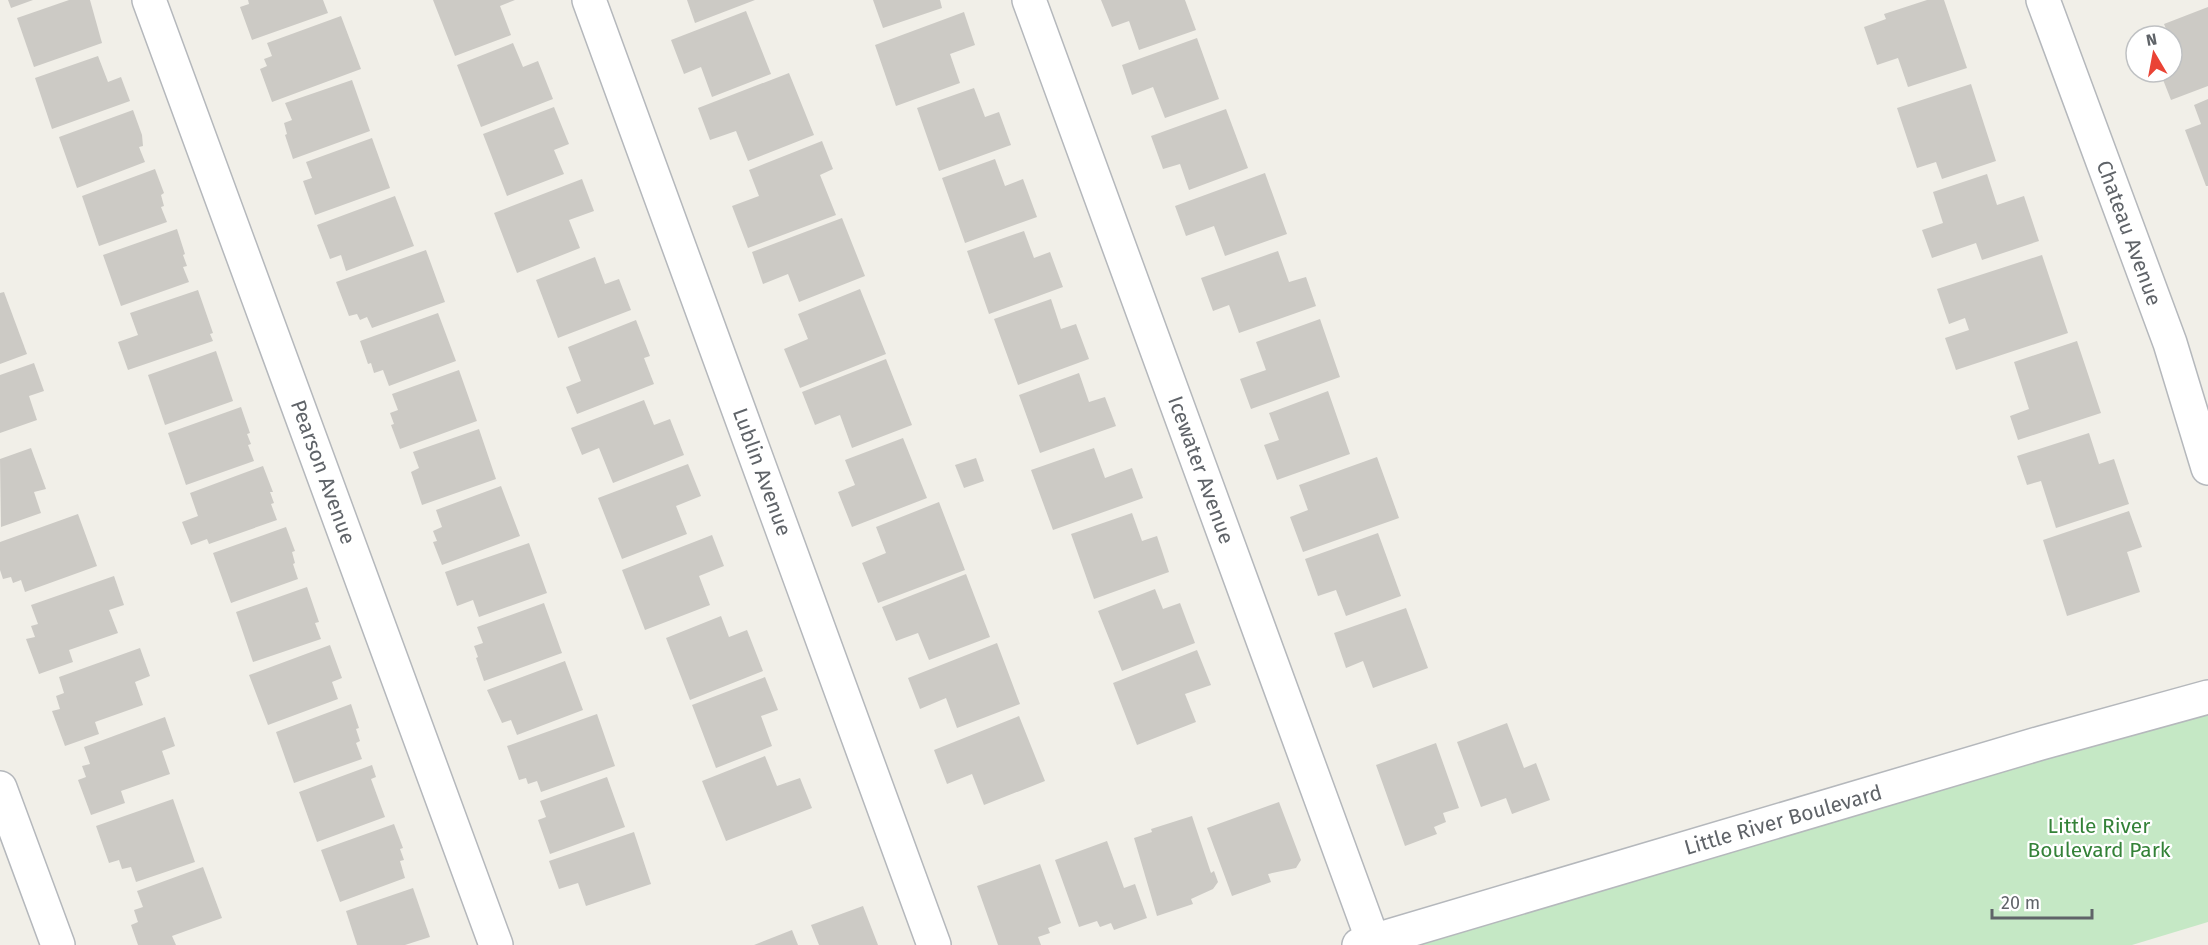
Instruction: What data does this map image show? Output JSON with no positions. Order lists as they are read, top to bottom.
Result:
{
  "streets": {
    "street": [
      "Chateau Avenue",
      "Icewater Avenue",
      "Pearson Avenue",
      "Lublin Avenue",
      "Little River Boulevard"
    ]
  },
  "crossings": [
    ["Icewater Avenue", "Little River Boulevard"]
  ],
  "parks": ["Little River Boulevard Park"],
  "scale_bar": "20 m",
  "north": "top"
}
